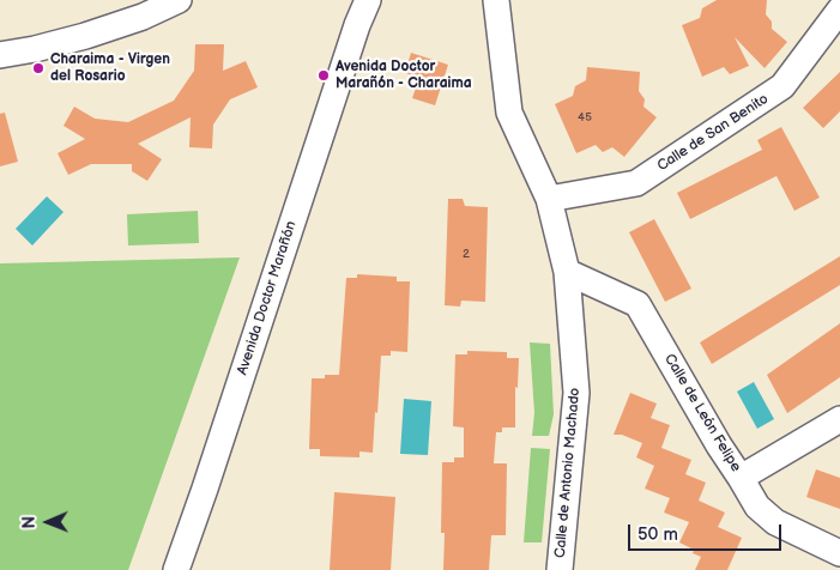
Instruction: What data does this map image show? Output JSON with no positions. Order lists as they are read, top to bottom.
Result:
{
  "streets": {
    "street": [
      "Calle de San Benito",
      "Avenida Doctor Marañón",
      "Calle de León Felipe",
      "Calle de Antonio Machado"
    ]
  },
  "crossings": [
    ["Calle de San Benito", "Calle de Antonio Machado"],
    ["Calle de León Felipe", "Calle de Antonio Machado"]
  ],
  "places": ["Charaima - Virgen del Rosario", "Avenida Doctor Marañón - Charaima"],
  "house_numbers": ["45", "2"],
  "scale_bar": "50 m",
  "north": "left"
}
